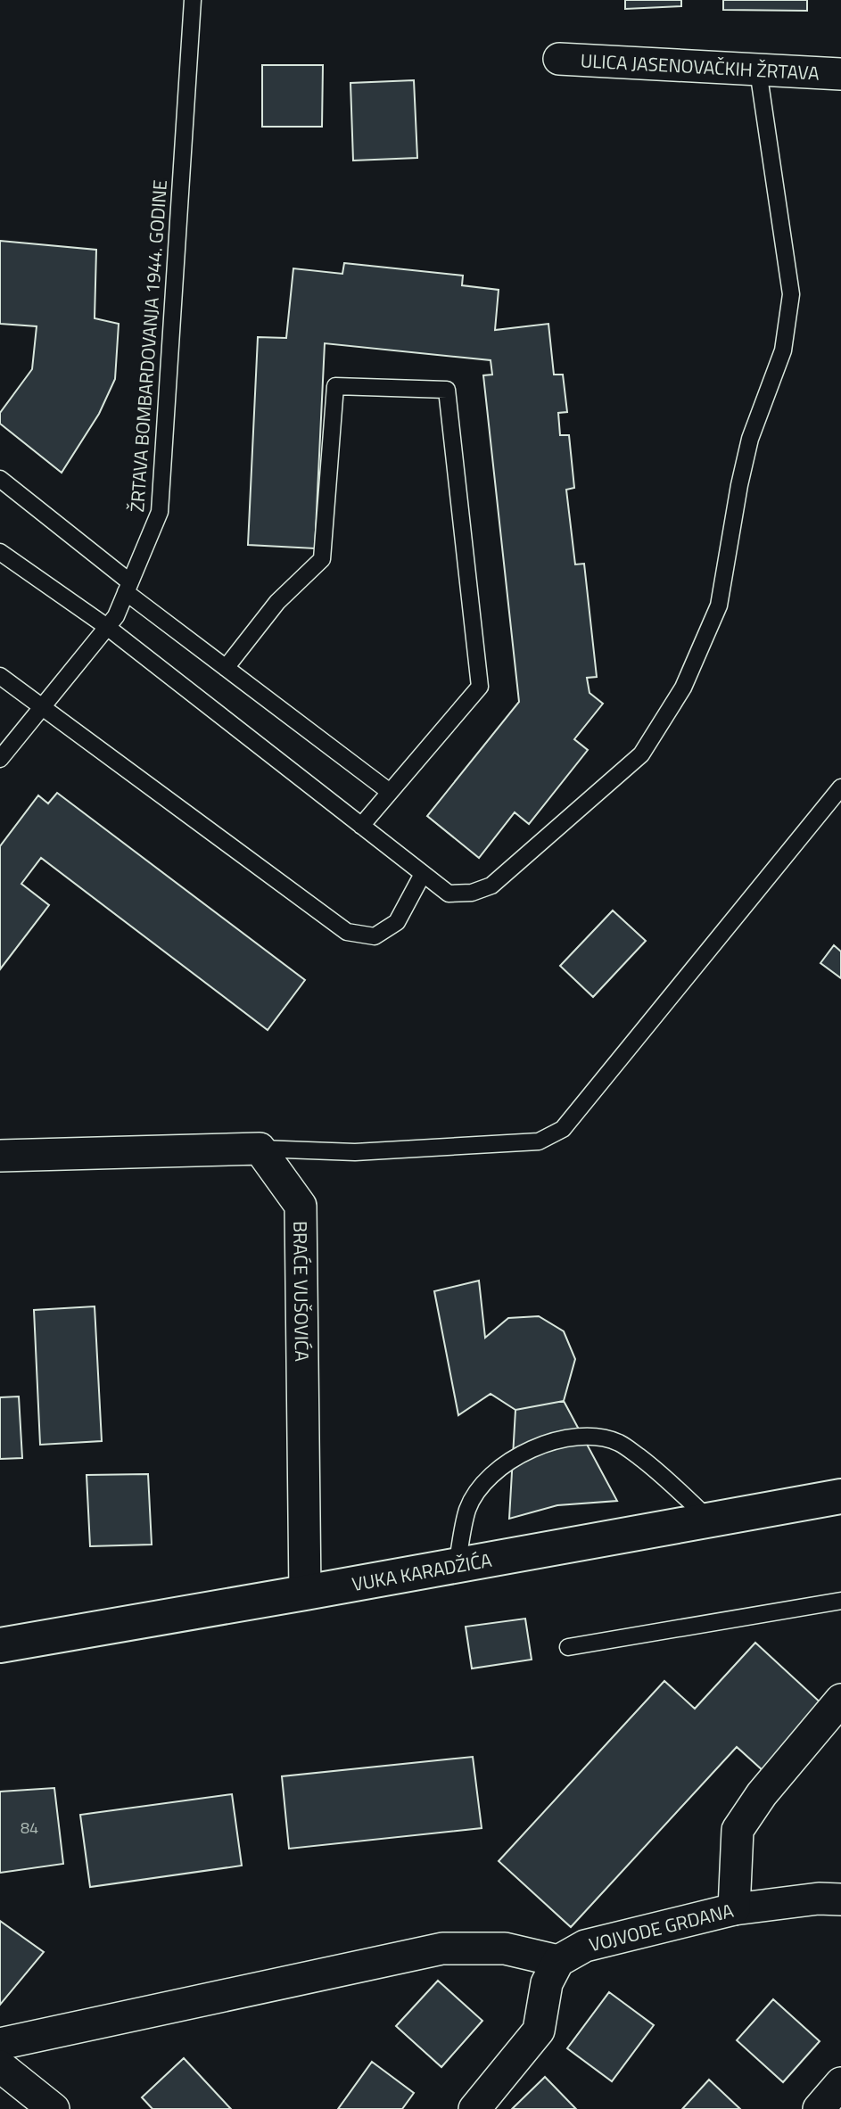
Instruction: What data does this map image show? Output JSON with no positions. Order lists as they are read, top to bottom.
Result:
{
  "streets": {
    "street": [
      "ULICA JASENOVAČKIH ŽRTAVA",
      "BRAĆE VUŠOVIĆA",
      "VUKA KARADŽIĆA",
      "VOJVODE GRDANA"
    ],
    "lane": ["ŽRTAVA BOMBARDOVANJA 1944. GODINE"]
  },
  "crossings": [
    ["BRAĆE VUŠOVIĆA", "VUKA KARADŽIĆA"]
  ],
  "house_numbers": ["84"]
}
